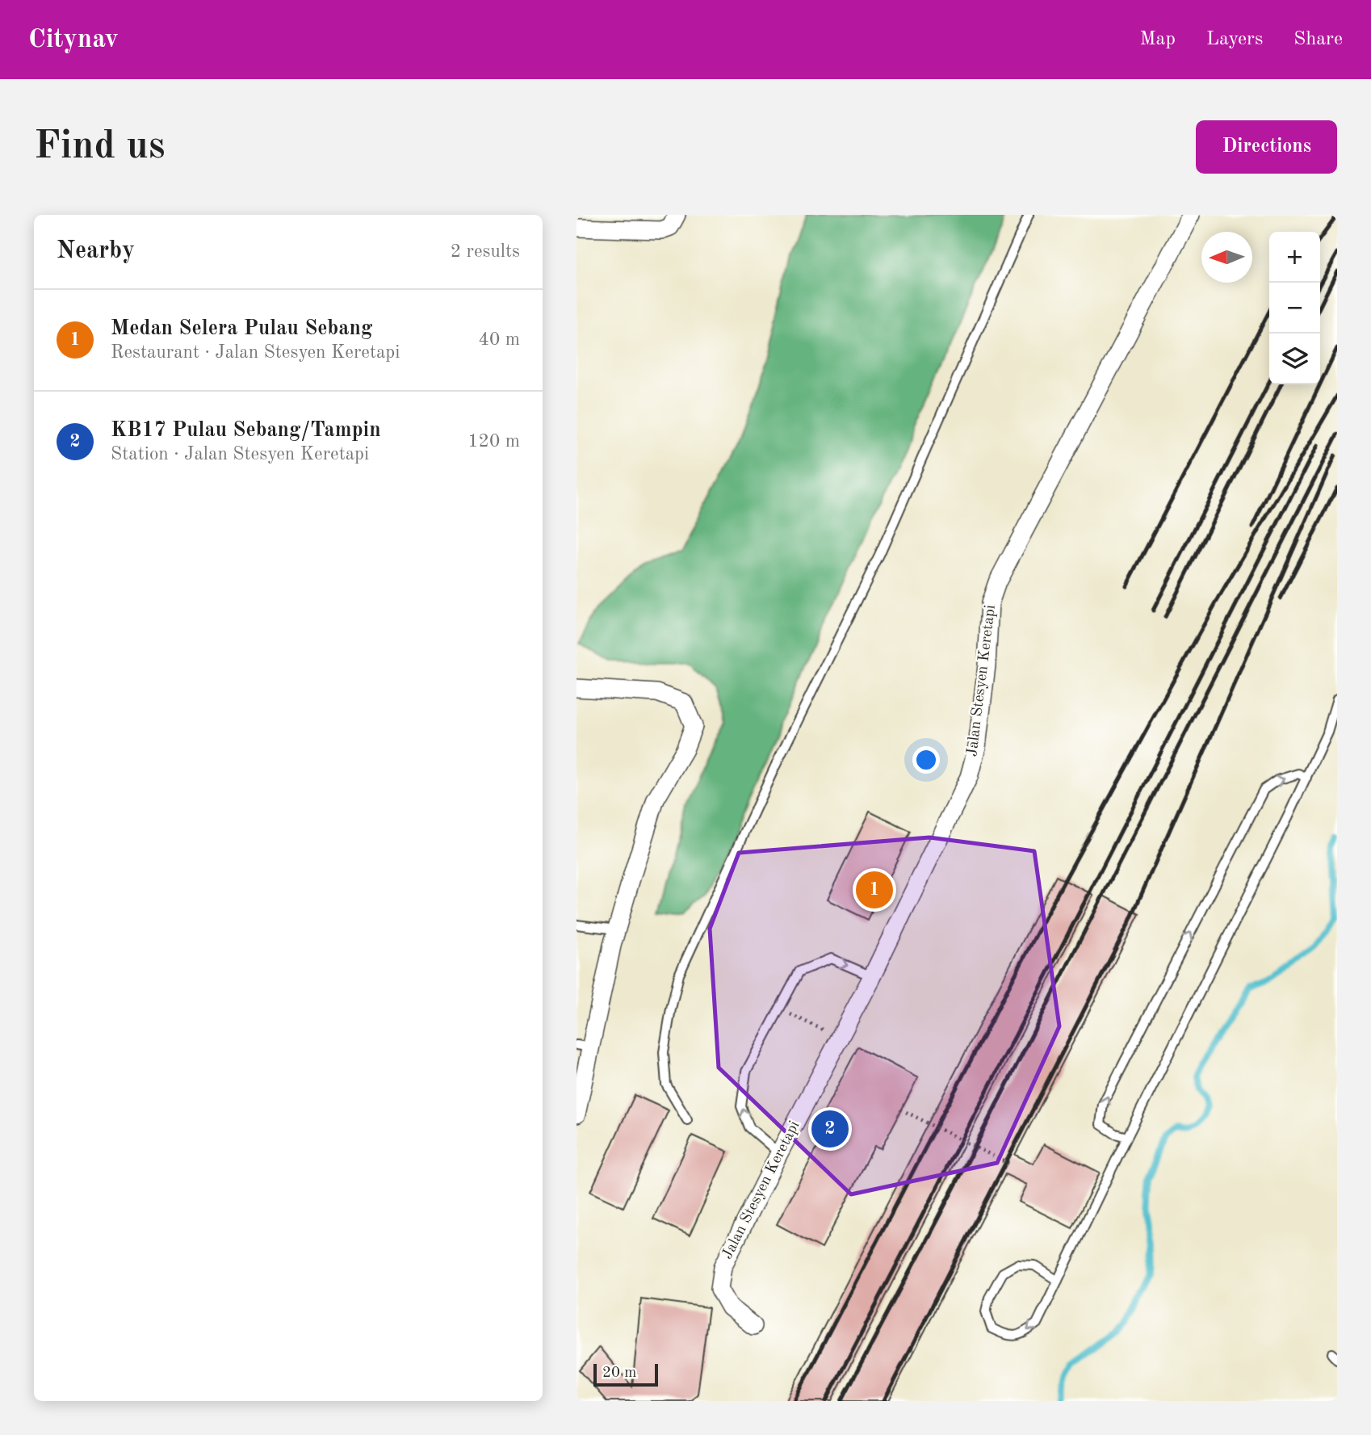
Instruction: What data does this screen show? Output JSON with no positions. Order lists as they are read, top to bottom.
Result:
{
  "streets": {
    "street": ["Jalan Stesyen Keretapi"]
  },
  "scale_bar": "20 m",
  "north": "left",
  "page": {
    "header": "Citynav",
    "nav": ["Map", "Layers", "Share"],
    "buttons": "Directions",
    "title": "Find us",
    "heading": ["Nearby", "2 results"],
    "map_buttons": ["+", "−"],
    "list": [
      {
        "mark": "1",
        "name": "Medan Selera Pulau Sebang",
        "note": "Restaurant · Jalan Stesyen Keretapi",
        "value": "40 m"
      },
      {
        "mark": "2",
        "name": "KB17 Pulau Sebang/Tampin",
        "note": "Station · Jalan Stesyen Keretapi",
        "value": "120 m"
      }
    ],
    "pins": ["1", "2"],
    "scale": "20 m"
  }
}
